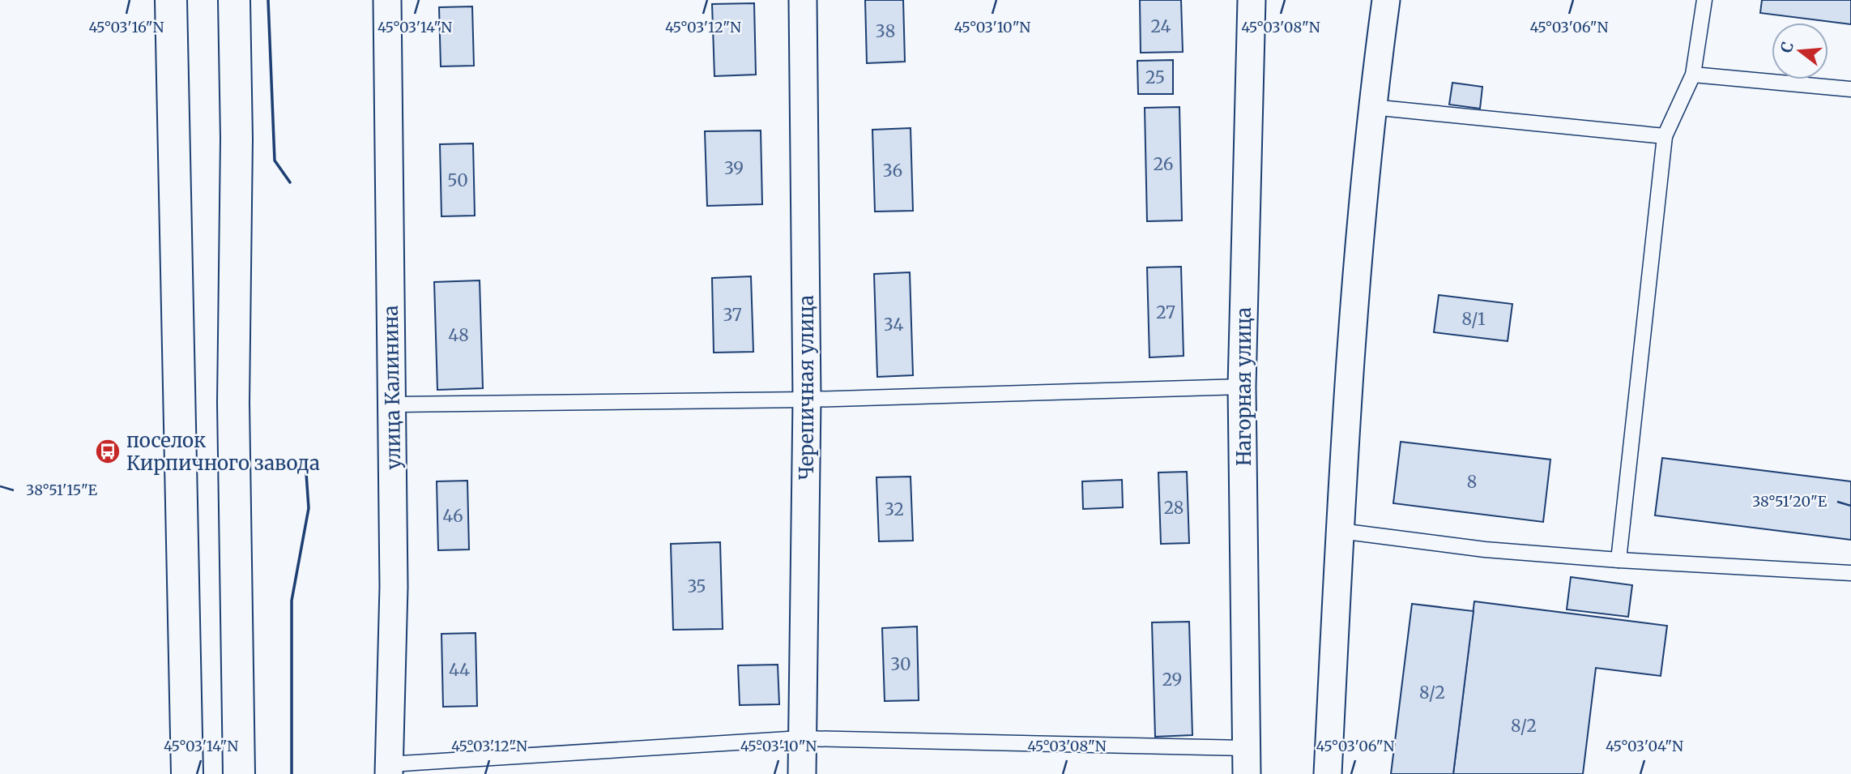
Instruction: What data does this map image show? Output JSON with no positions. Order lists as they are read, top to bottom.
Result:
{
  "streets": {
    "street": ["Нагорная улица", "улица Калинина", "Черепичная улица"]
  },
  "places": {
    "bus stop": ["поселок Кирпичного завода"]
  },
  "house_numbers": [
    "24",
    "38",
    "25",
    "26",
    "39",
    "36",
    "50",
    "27",
    "37",
    "8/1",
    "34",
    "48",
    "8",
    "28",
    "32",
    "46",
    "35",
    "30",
    "44",
    "29",
    "8/2",
    "8/2"
  ],
  "north": "left",
  "coordinates": [
    "45°03'16\"N",
    "45°03'14\"N",
    "45°03'12\"N",
    "45°03'10\"N",
    "45°03'08\"N",
    "45°03'06\"N",
    "38°51'15\"E",
    "38°51'20\"E",
    "45°03'04\"N"
  ]
}
